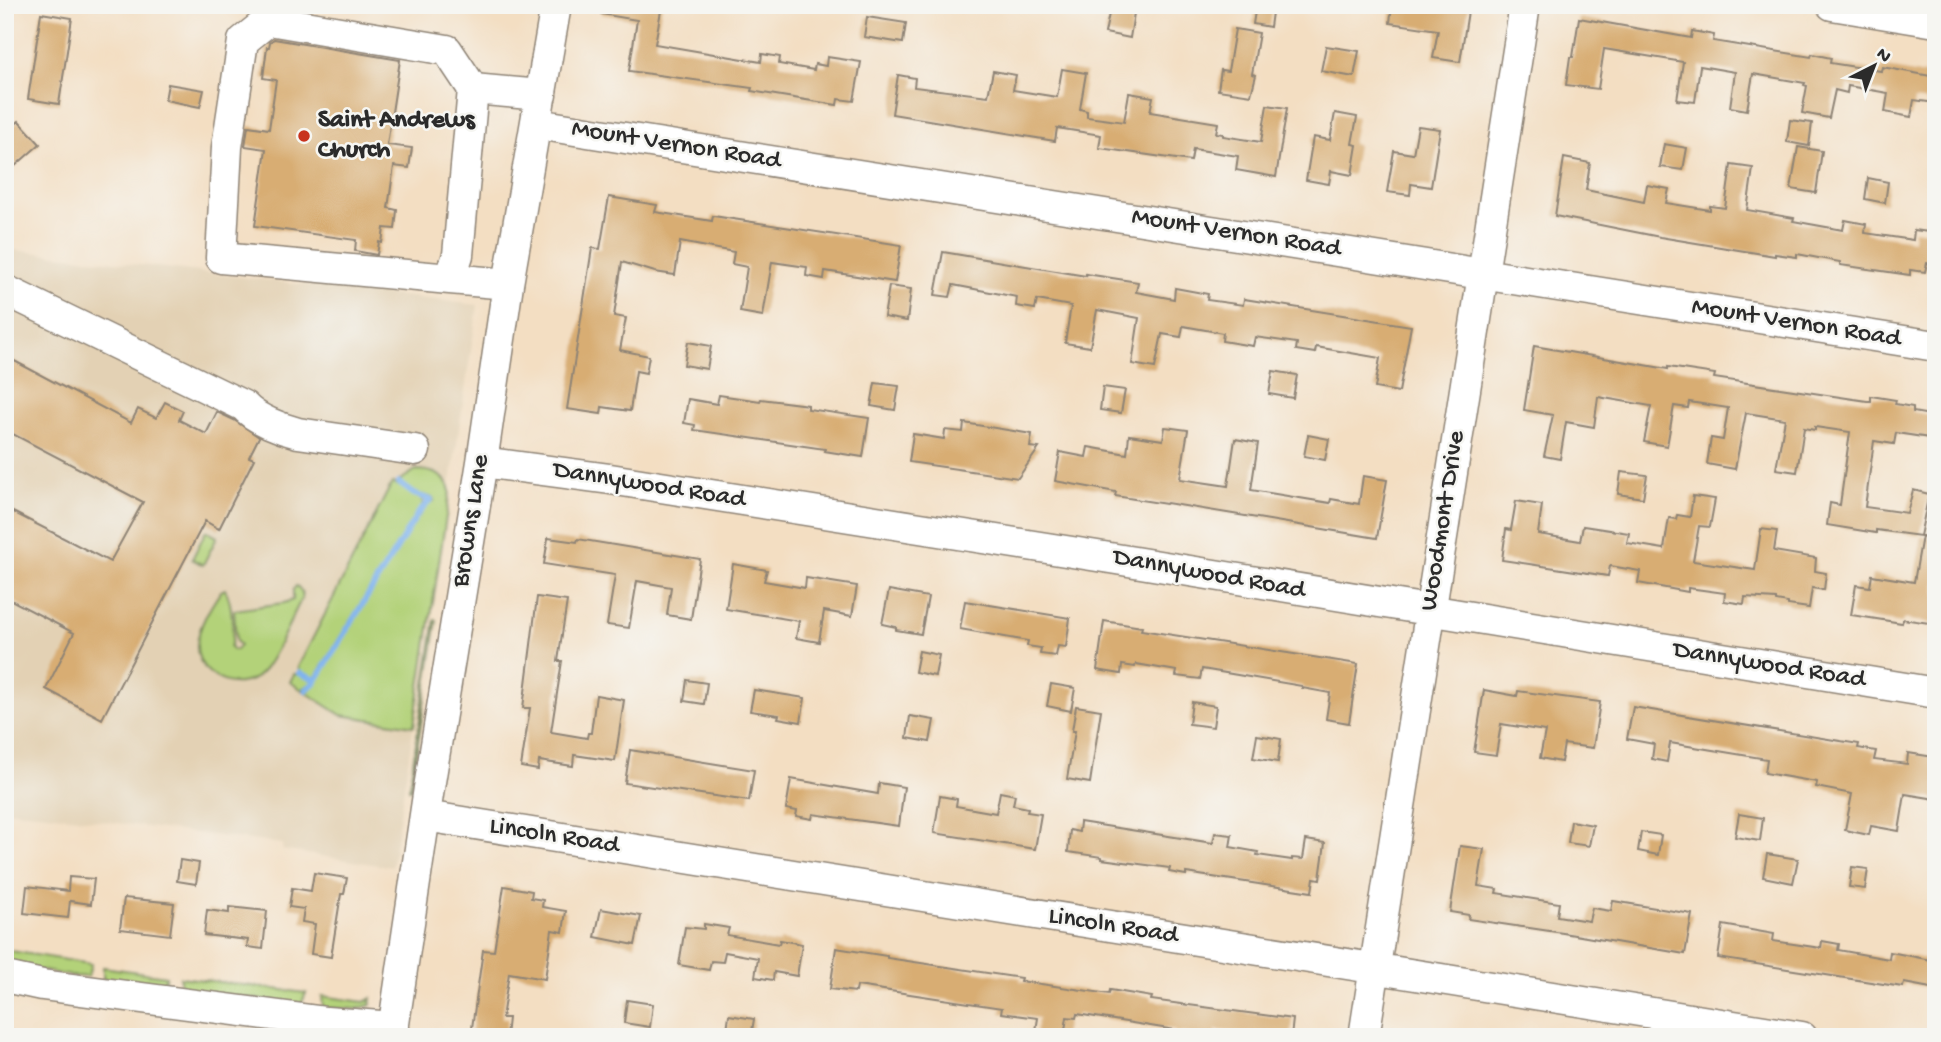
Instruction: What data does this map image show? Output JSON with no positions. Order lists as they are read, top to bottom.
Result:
{
  "streets": {
    "street": [
      "Mount Vernon Road",
      "Dannywood Road",
      "Browns Lane",
      "Woodmont Drive",
      "Lincoln Road"
    ]
  },
  "crossings": [
    ["Mount Vernon Road", "Browns Lane"],
    ["Mount Vernon Road", "Woodmont Drive"],
    ["Dannywood Road", "Browns Lane"],
    ["Dannywood Road", "Woodmont Drive"],
    ["Browns Lane", "Lincoln Road"],
    ["Woodmont Drive", "Lincoln Road"]
  ],
  "places": ["Saint Andrews Church"],
  "north": "top right"
}
